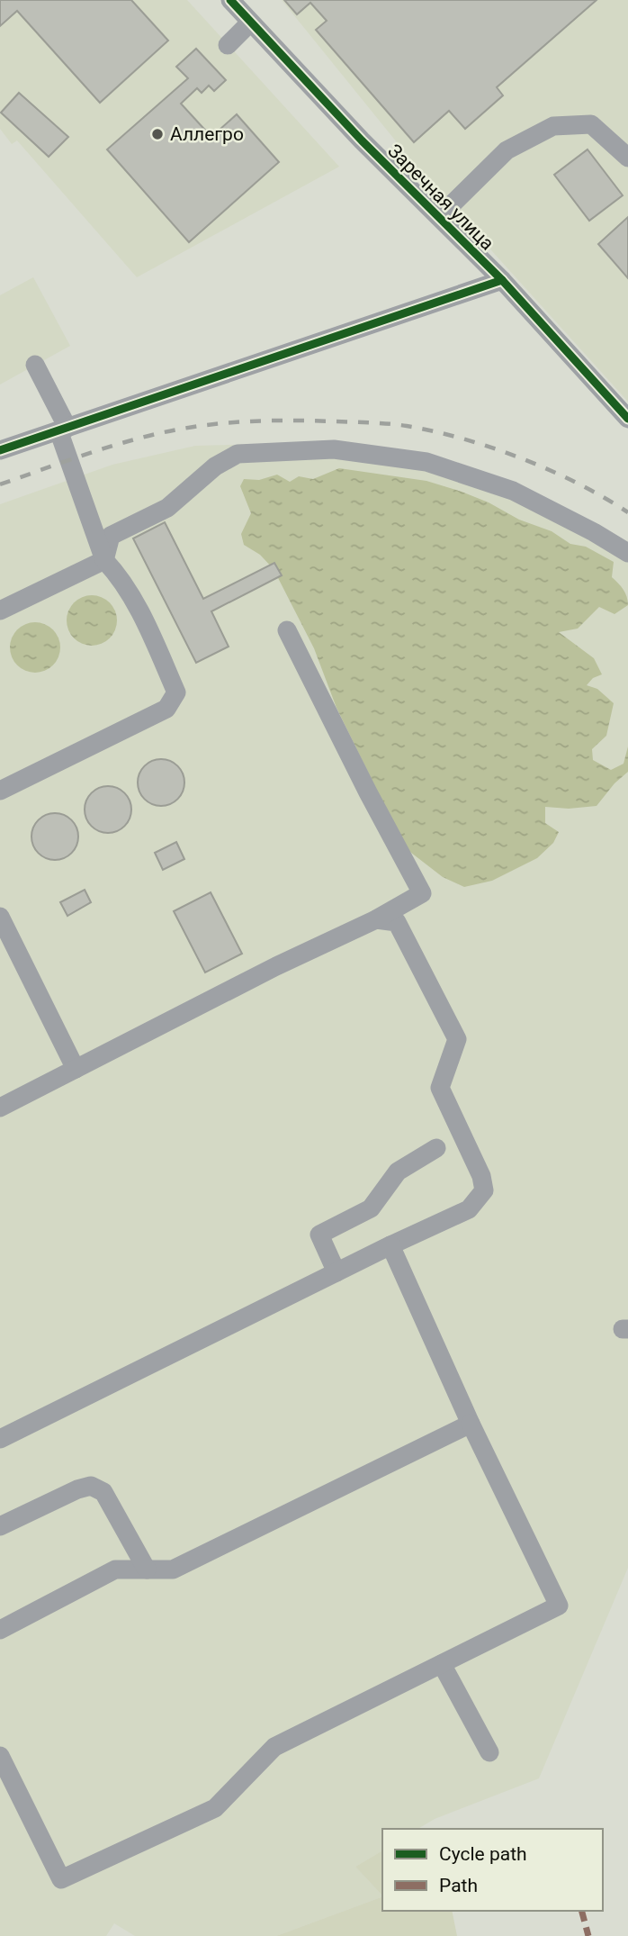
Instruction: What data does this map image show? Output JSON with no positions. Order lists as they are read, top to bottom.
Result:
{
  "streets": {
    "street": ["Заречная улица"]
  },
  "places": ["Аллегро"],
  "legend": ["Cycle path", "Path"]
}
